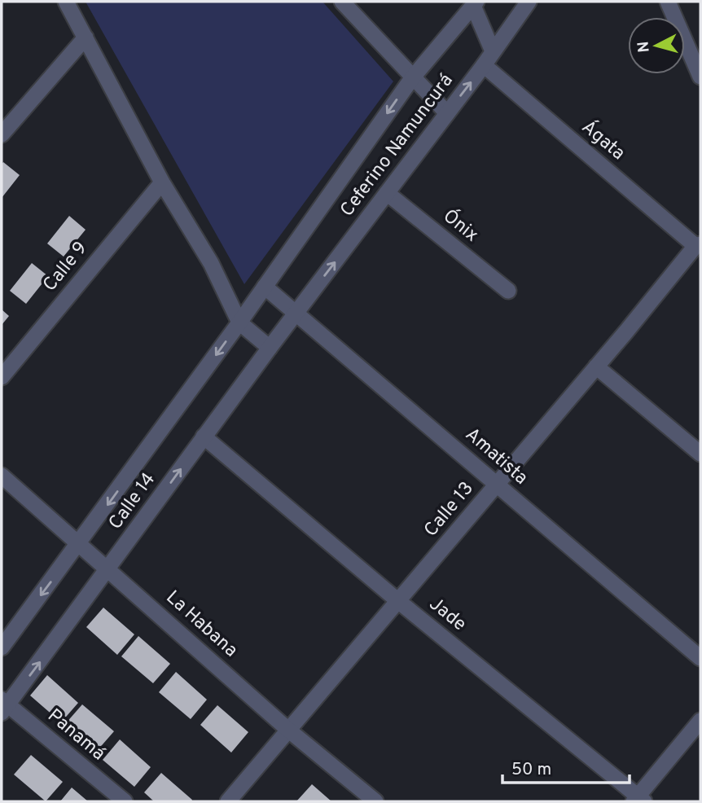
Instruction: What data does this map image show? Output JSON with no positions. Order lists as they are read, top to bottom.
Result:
{
  "streets": {
    "street": [
      "Ágata",
      "Ceferino Namuncurá",
      "Ónix",
      "Calle 9",
      "Amatista",
      "Calle 14",
      "Calle 13",
      "Jade",
      "La Habana",
      "Panamá"
    ]
  },
  "crossings": [
    ["Ágata", "Ceferino Namuncurá"],
    ["Ágata", "Calle 13"],
    ["Ceferino Namuncurá", "Ónix"],
    ["Ceferino Namuncurá", "Amatista"],
    ["Ceferino Namuncurá", "Calle 14"],
    ["Amatista", "Calle 14"],
    ["Amatista", "Calle 13"],
    ["Calle 14", "Jade"],
    ["Calle 14", "La Habana"],
    ["Calle 14", "Panamá"],
    ["Calle 13", "Jade"],
    ["Calle 13", "La Habana"]
  ],
  "scale_bar": "50 m",
  "north": "left"
}
